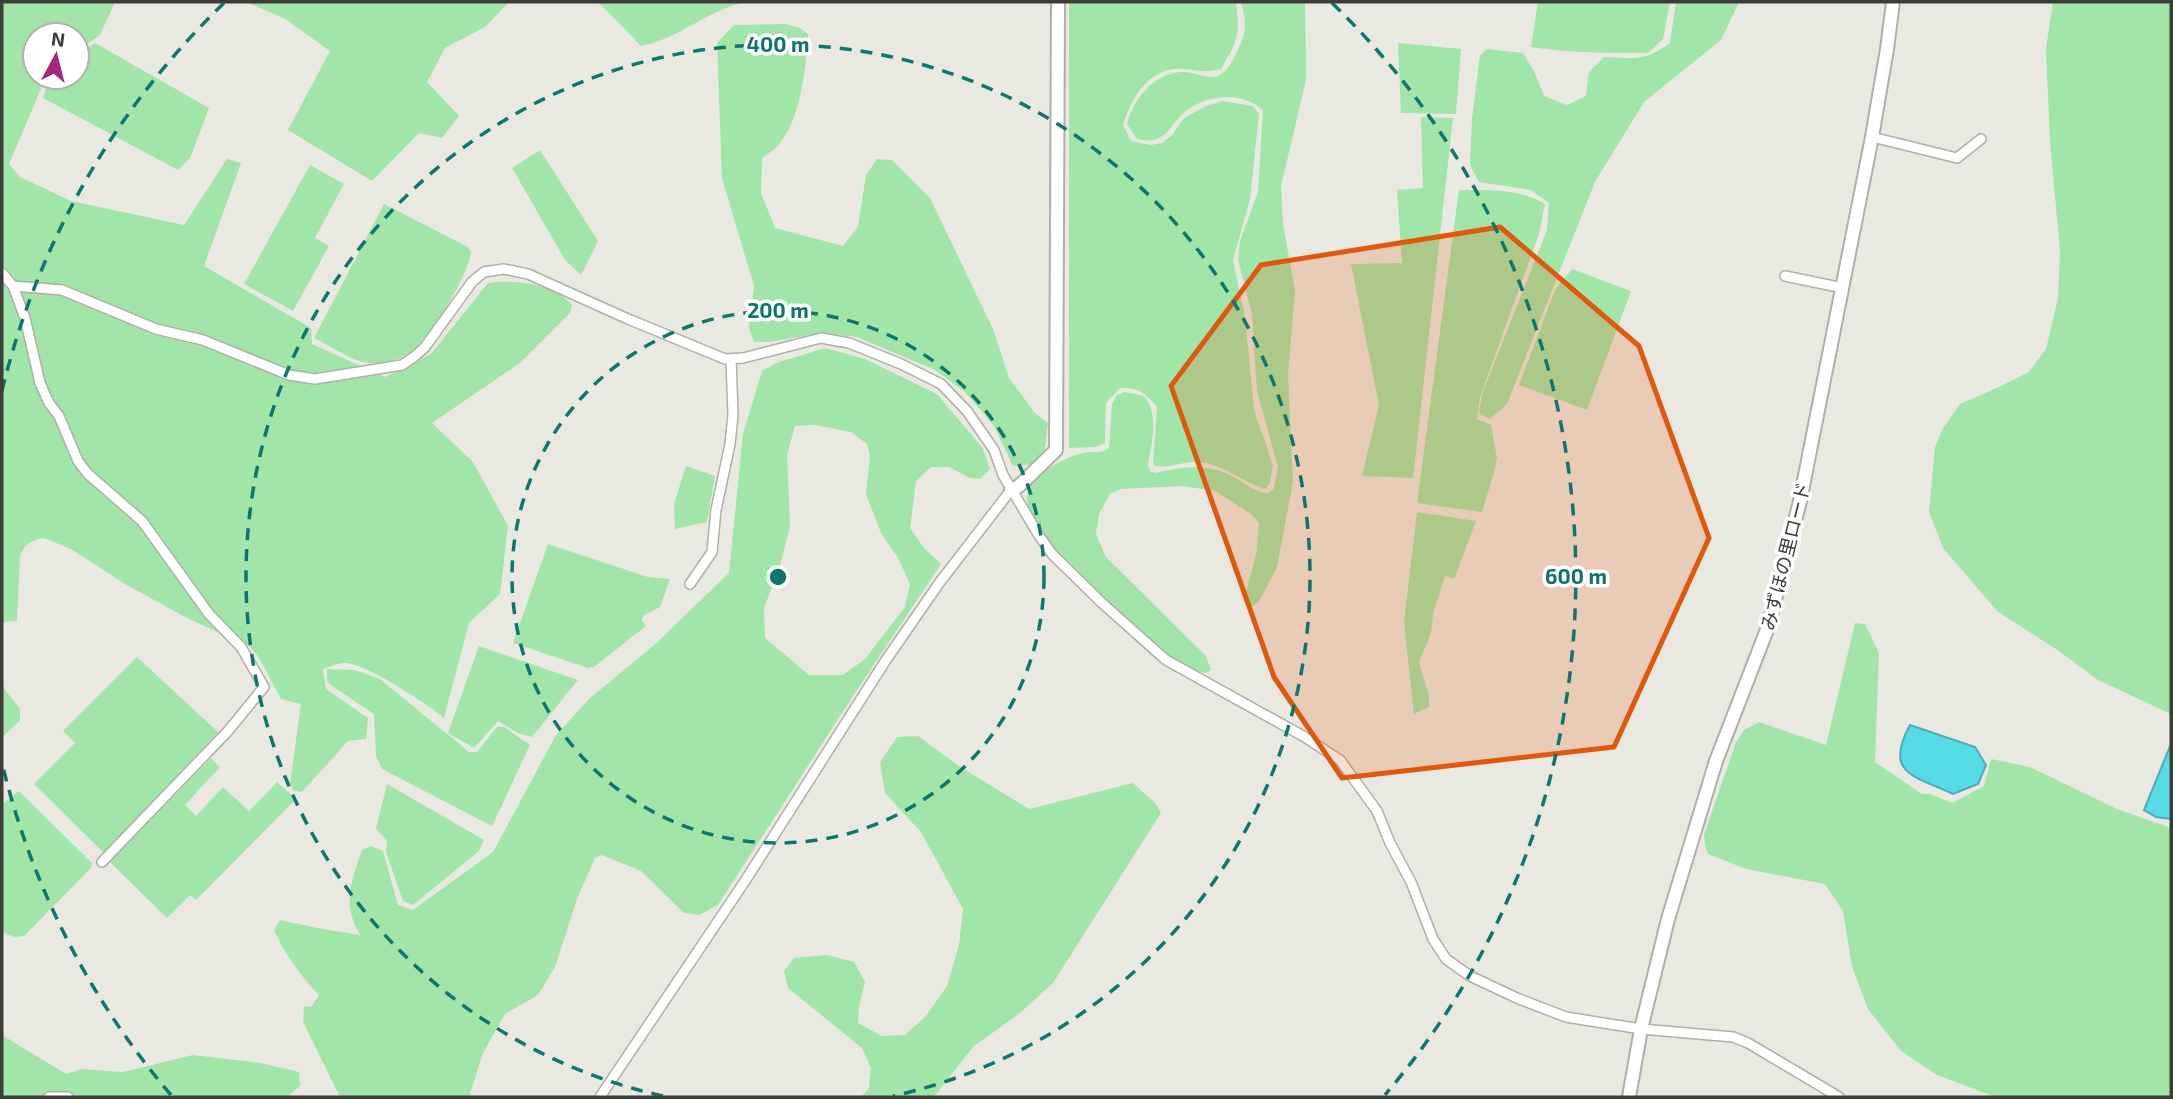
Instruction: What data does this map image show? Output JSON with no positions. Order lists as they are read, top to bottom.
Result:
{
  "streets": {
    "street": ["みずほの里ロード"]
  },
  "north": "top",
  "rings": ["400 m", "200 m", "600 m"]
}
